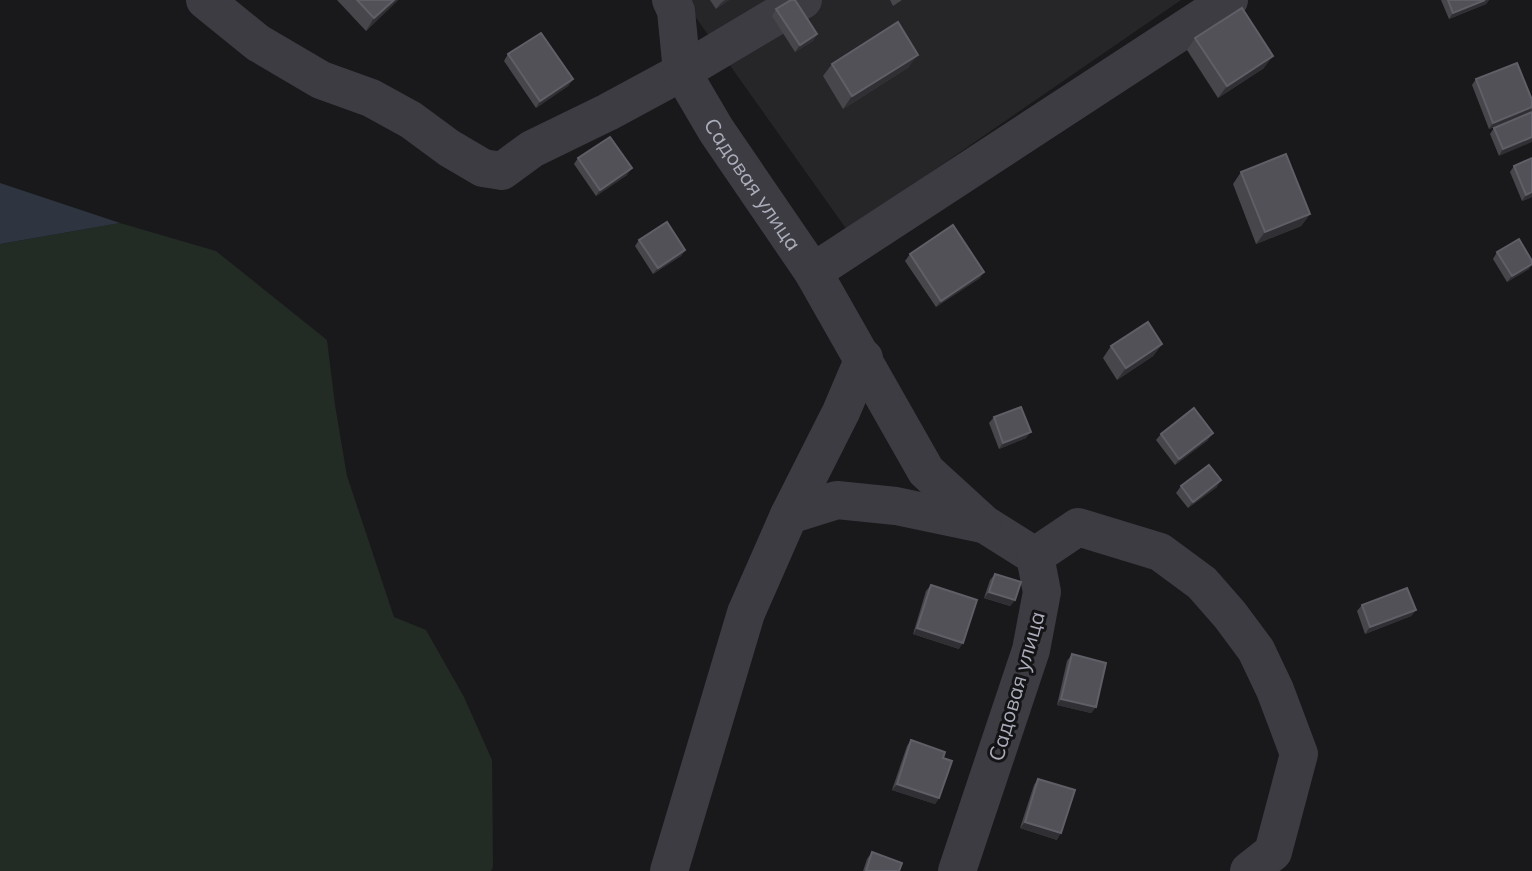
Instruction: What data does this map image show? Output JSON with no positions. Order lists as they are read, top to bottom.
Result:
{
  "streets": {
    "street": ["Садовая улица"]
  }
}
